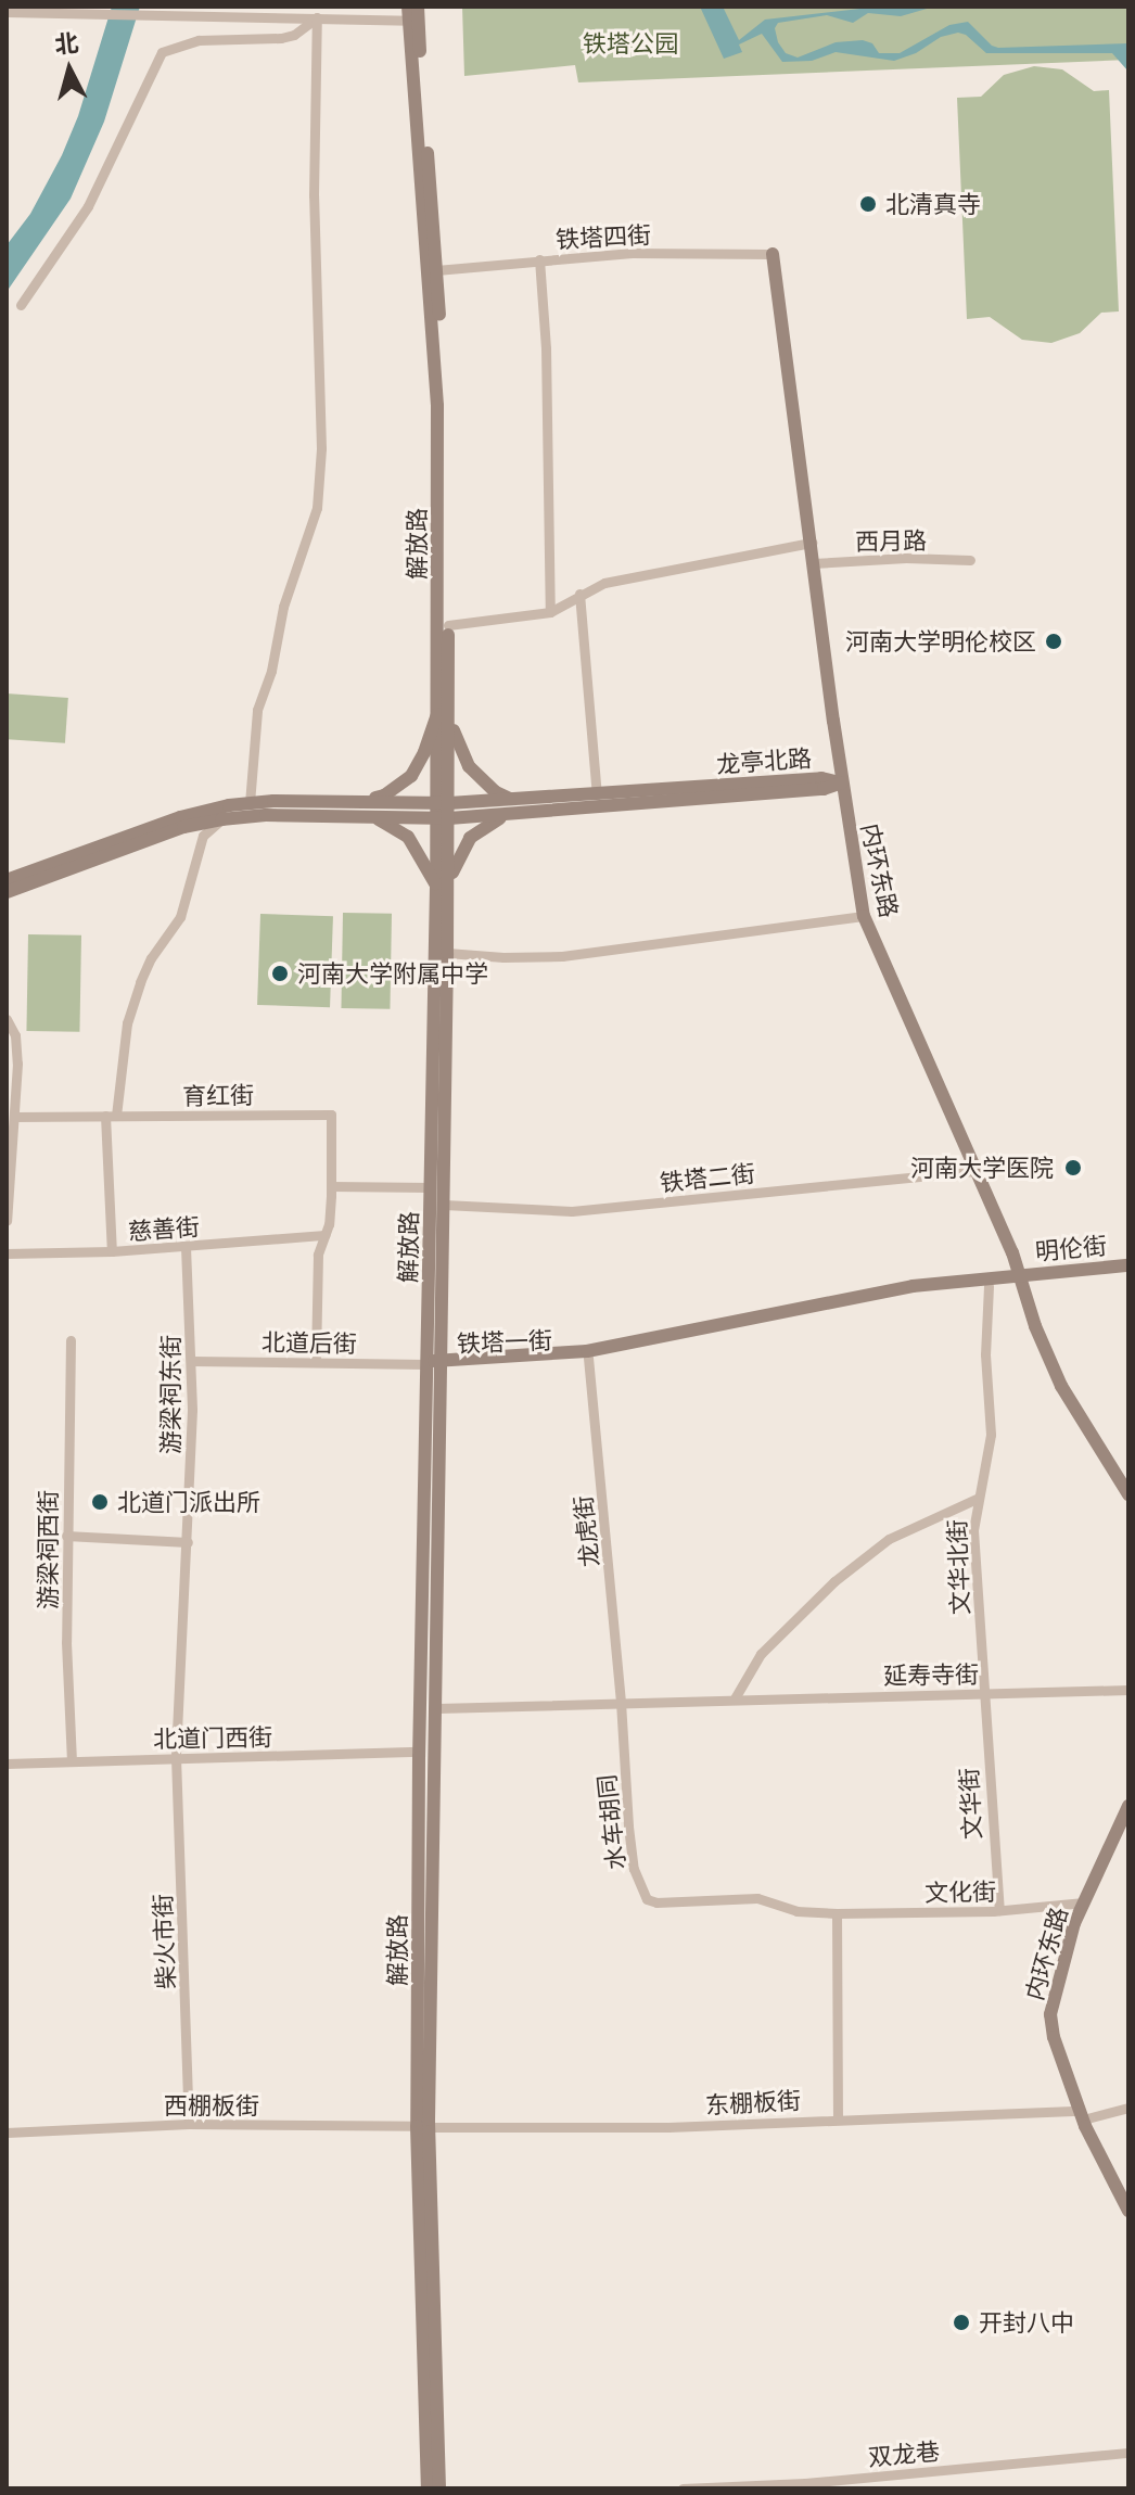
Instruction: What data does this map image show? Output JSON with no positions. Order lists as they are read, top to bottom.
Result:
{
  "streets": {
    "main road": [
      "解放路",
      "龙亭北路",
      "内环东路",
      "明伦街",
      "铁塔一街"
    ],
    "street": [
      "铁塔四街",
      "西月路",
      "育红街",
      "铁塔二街",
      "慈善街",
      "北道后街",
      "游梁祠东街",
      "龙虎街",
      "游梁祠西街",
      "文华北街",
      "延寿寺街",
      "北道门西街",
      "文华街",
      "水车胡同",
      "文化街",
      "柴火市街",
      "东棚板街",
      "西棚板街",
      "双龙巷"
    ]
  },
  "crossings": [
    ["铁塔四街", "解放路"],
    ["铁塔四街", "内环东路"],
    ["西月路", "内环东路"],
    ["解放路", "龙亭北路"],
    ["解放路", "铁塔二街"],
    ["解放路", "铁塔一街"],
    ["解放路", "北道后街"],
    ["解放路", "延寿寺街"],
    ["解放路", "北道门西街"],
    ["解放路", "东棚板街"],
    ["解放路", "西棚板街"],
    ["龙亭北路", "内环东路"],
    ["内环东路", "铁塔二街"],
    ["内环东路", "明伦街"],
    ["内环东路", "铁塔一街"],
    ["内环东路", "文化街"],
    ["内环东路", "东棚板街"],
    ["慈善街", "游梁祠东街"],
    ["明伦街", "铁塔一街"],
    ["铁塔一街", "北道后街"],
    ["铁塔一街", "龙虎街"],
    ["铁塔一街", "文华北街"],
    ["北道后街", "游梁祠东街"],
    ["游梁祠东街", "北道门西街"],
    ["游梁祠东街", "柴火市街"],
    ["龙虎街", "延寿寺街"],
    ["龙虎街", "水车胡同"],
    ["游梁祠西街", "北道门西街"],
    ["文华北街", "延寿寺街"],
    ["文华北街", "文华街"],
    ["延寿寺街", "文华街"],
    ["延寿寺街", "水车胡同"],
    ["北道门西街", "柴火市街"],
    ["文华街", "文化街"],
    ["水车胡同", "文化街"],
    ["柴火市街", "西棚板街"],
    ["东棚板街", "西棚板街"]
  ],
  "parks": ["铁塔公园"],
  "places": [
    "北清真寺",
    "河南大学明伦校区",
    "河南大学附属中学",
    "河南大学医院",
    "北道门派出所",
    "开封八中"
  ],
  "north": "top"
}
